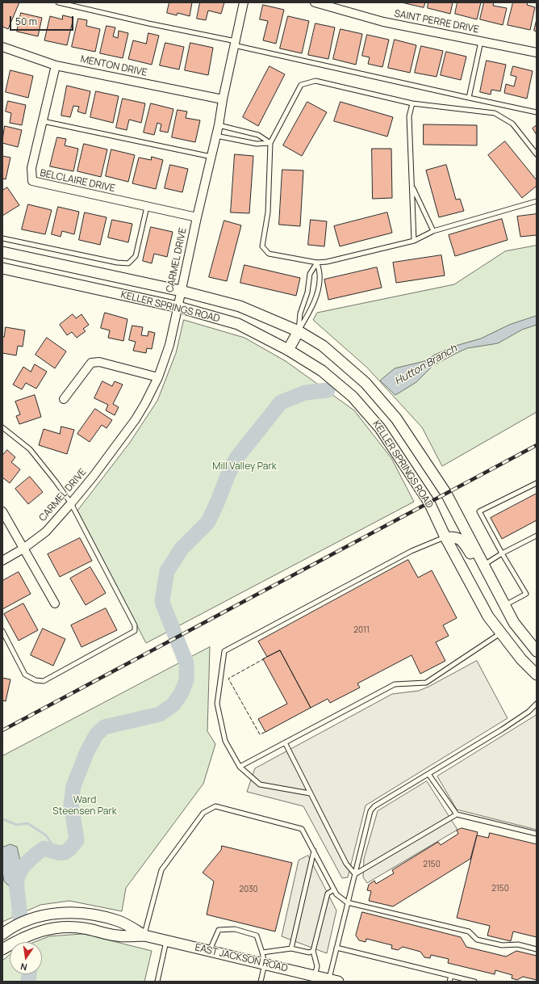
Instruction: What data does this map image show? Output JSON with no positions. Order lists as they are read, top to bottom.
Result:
{
  "streets": {
    "main road": ["KELLER SPRINGS ROAD", "EAST JACKSON ROAD"],
    "street": [
      "SAINT PERRE DRIVE",
      "MENTON DRIVE",
      "BELCLAIRE DRIVE",
      "CARMEL DRIVE"
    ]
  },
  "crossings": [
    ["MENTON DRIVE", "BELCLAIRE DRIVE"],
    ["MENTON DRIVE", "CARMEL DRIVE"],
    ["BELCLAIRE DRIVE", "CARMEL DRIVE"],
    ["CARMEL DRIVE", "KELLER SPRINGS ROAD"]
  ],
  "water": ["Hutton Branch"],
  "parks": ["Mill Valley Park", "Ward Steensen Park"],
  "house_numbers": [
    "2011",
    "2150",
    "2150",
    "2030"
  ],
  "scale_bar": "50 m",
  "north": "bottom"
}
